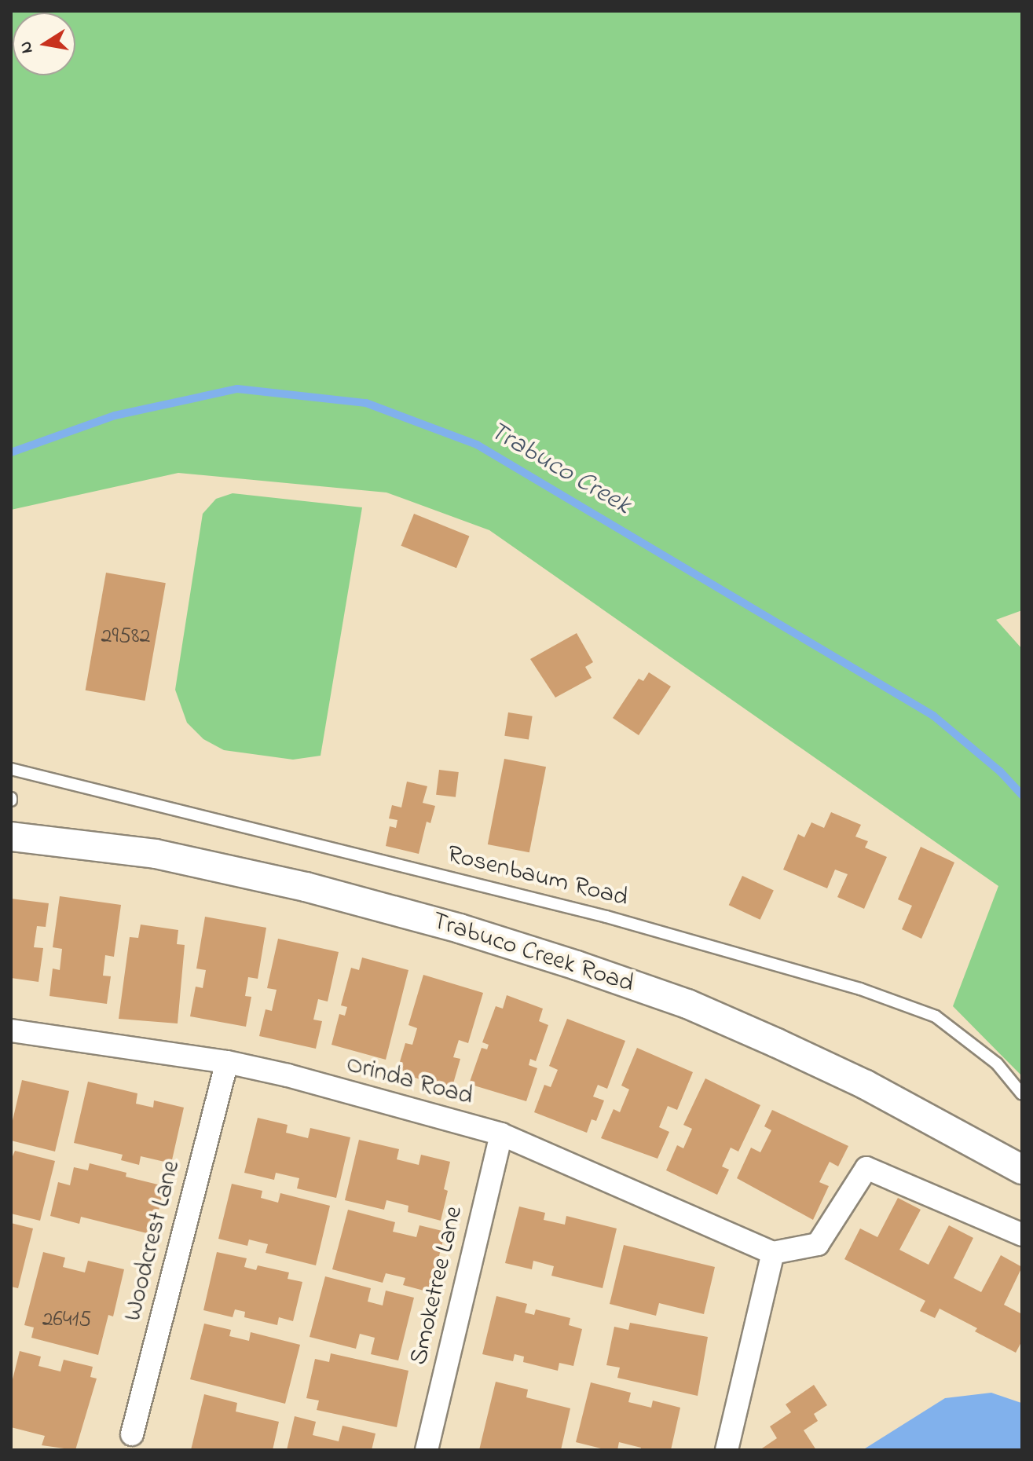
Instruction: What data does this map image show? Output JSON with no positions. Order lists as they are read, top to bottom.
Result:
{
  "streets": {
    "street": [
      "Trabuco Creek Road",
      "Orinda Road",
      "Woodcrest Lane",
      "Smoketree Lane"
    ],
    "lane": ["Rosenbaum Road"]
  },
  "crossings": [
    ["Orinda Road", "Woodcrest Lane"],
    ["Orinda Road", "Smoketree Lane"]
  ],
  "water": ["Trabuco Creek"],
  "house_numbers": ["29582", "26415"],
  "north": "left"
}
